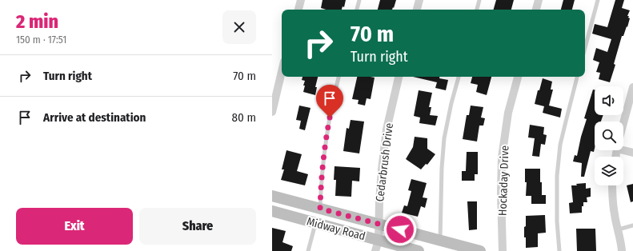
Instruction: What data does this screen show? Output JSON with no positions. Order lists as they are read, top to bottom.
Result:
{
  "streets": {
    "main road": ["Midway Road"],
    "street": ["Cedarbrush Drive", "Hockaday Drive"]
  },
  "crossings": [
    ["Cedarbrush Drive", "Midway Road"]
  ],
  "page": {
    "heading": ["2 min", "150 m · 17:51"],
    "turn": ["70 m", "Turn right"],
    "list": [
      {
        "name": "Turn right",
        "value": "70 m"
      },
      {
        "name": "Arrive at destination",
        "value": "80 m"
      }
    ],
    "buttons": ["Exit", "Share"]
  }
}
